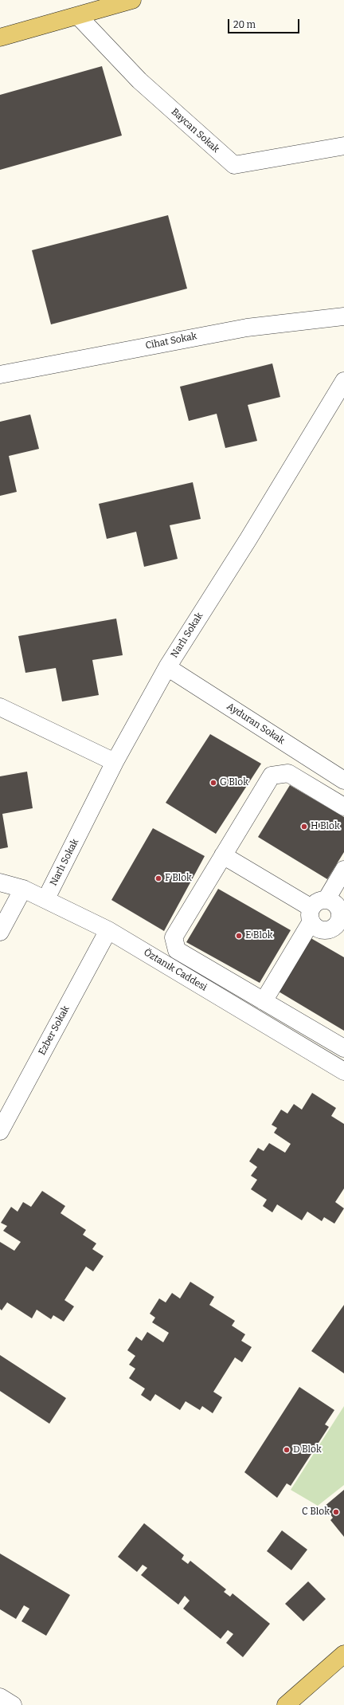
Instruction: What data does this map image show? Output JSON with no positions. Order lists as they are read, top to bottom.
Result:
{
  "streets": {
    "street": [
      "Baycan Sokak",
      "Cihat Sokak",
      "Narlı Sokak",
      "Ayduran Sokak",
      "Öztanık Caddesi",
      "Ezber Sokak"
    ]
  },
  "crossings": [
    ["Narlı Sokak", "Ayduran Sokak"],
    ["Narlı Sokak", "Öztanık Caddesi"],
    ["Öztanık Caddesi", "Ezber Sokak"]
  ],
  "places": [
    "G Blok",
    "H Blok",
    "F Blok",
    "E Blok",
    "D Blok",
    "C Blok"
  ],
  "scale_bar": "20 m"
}
